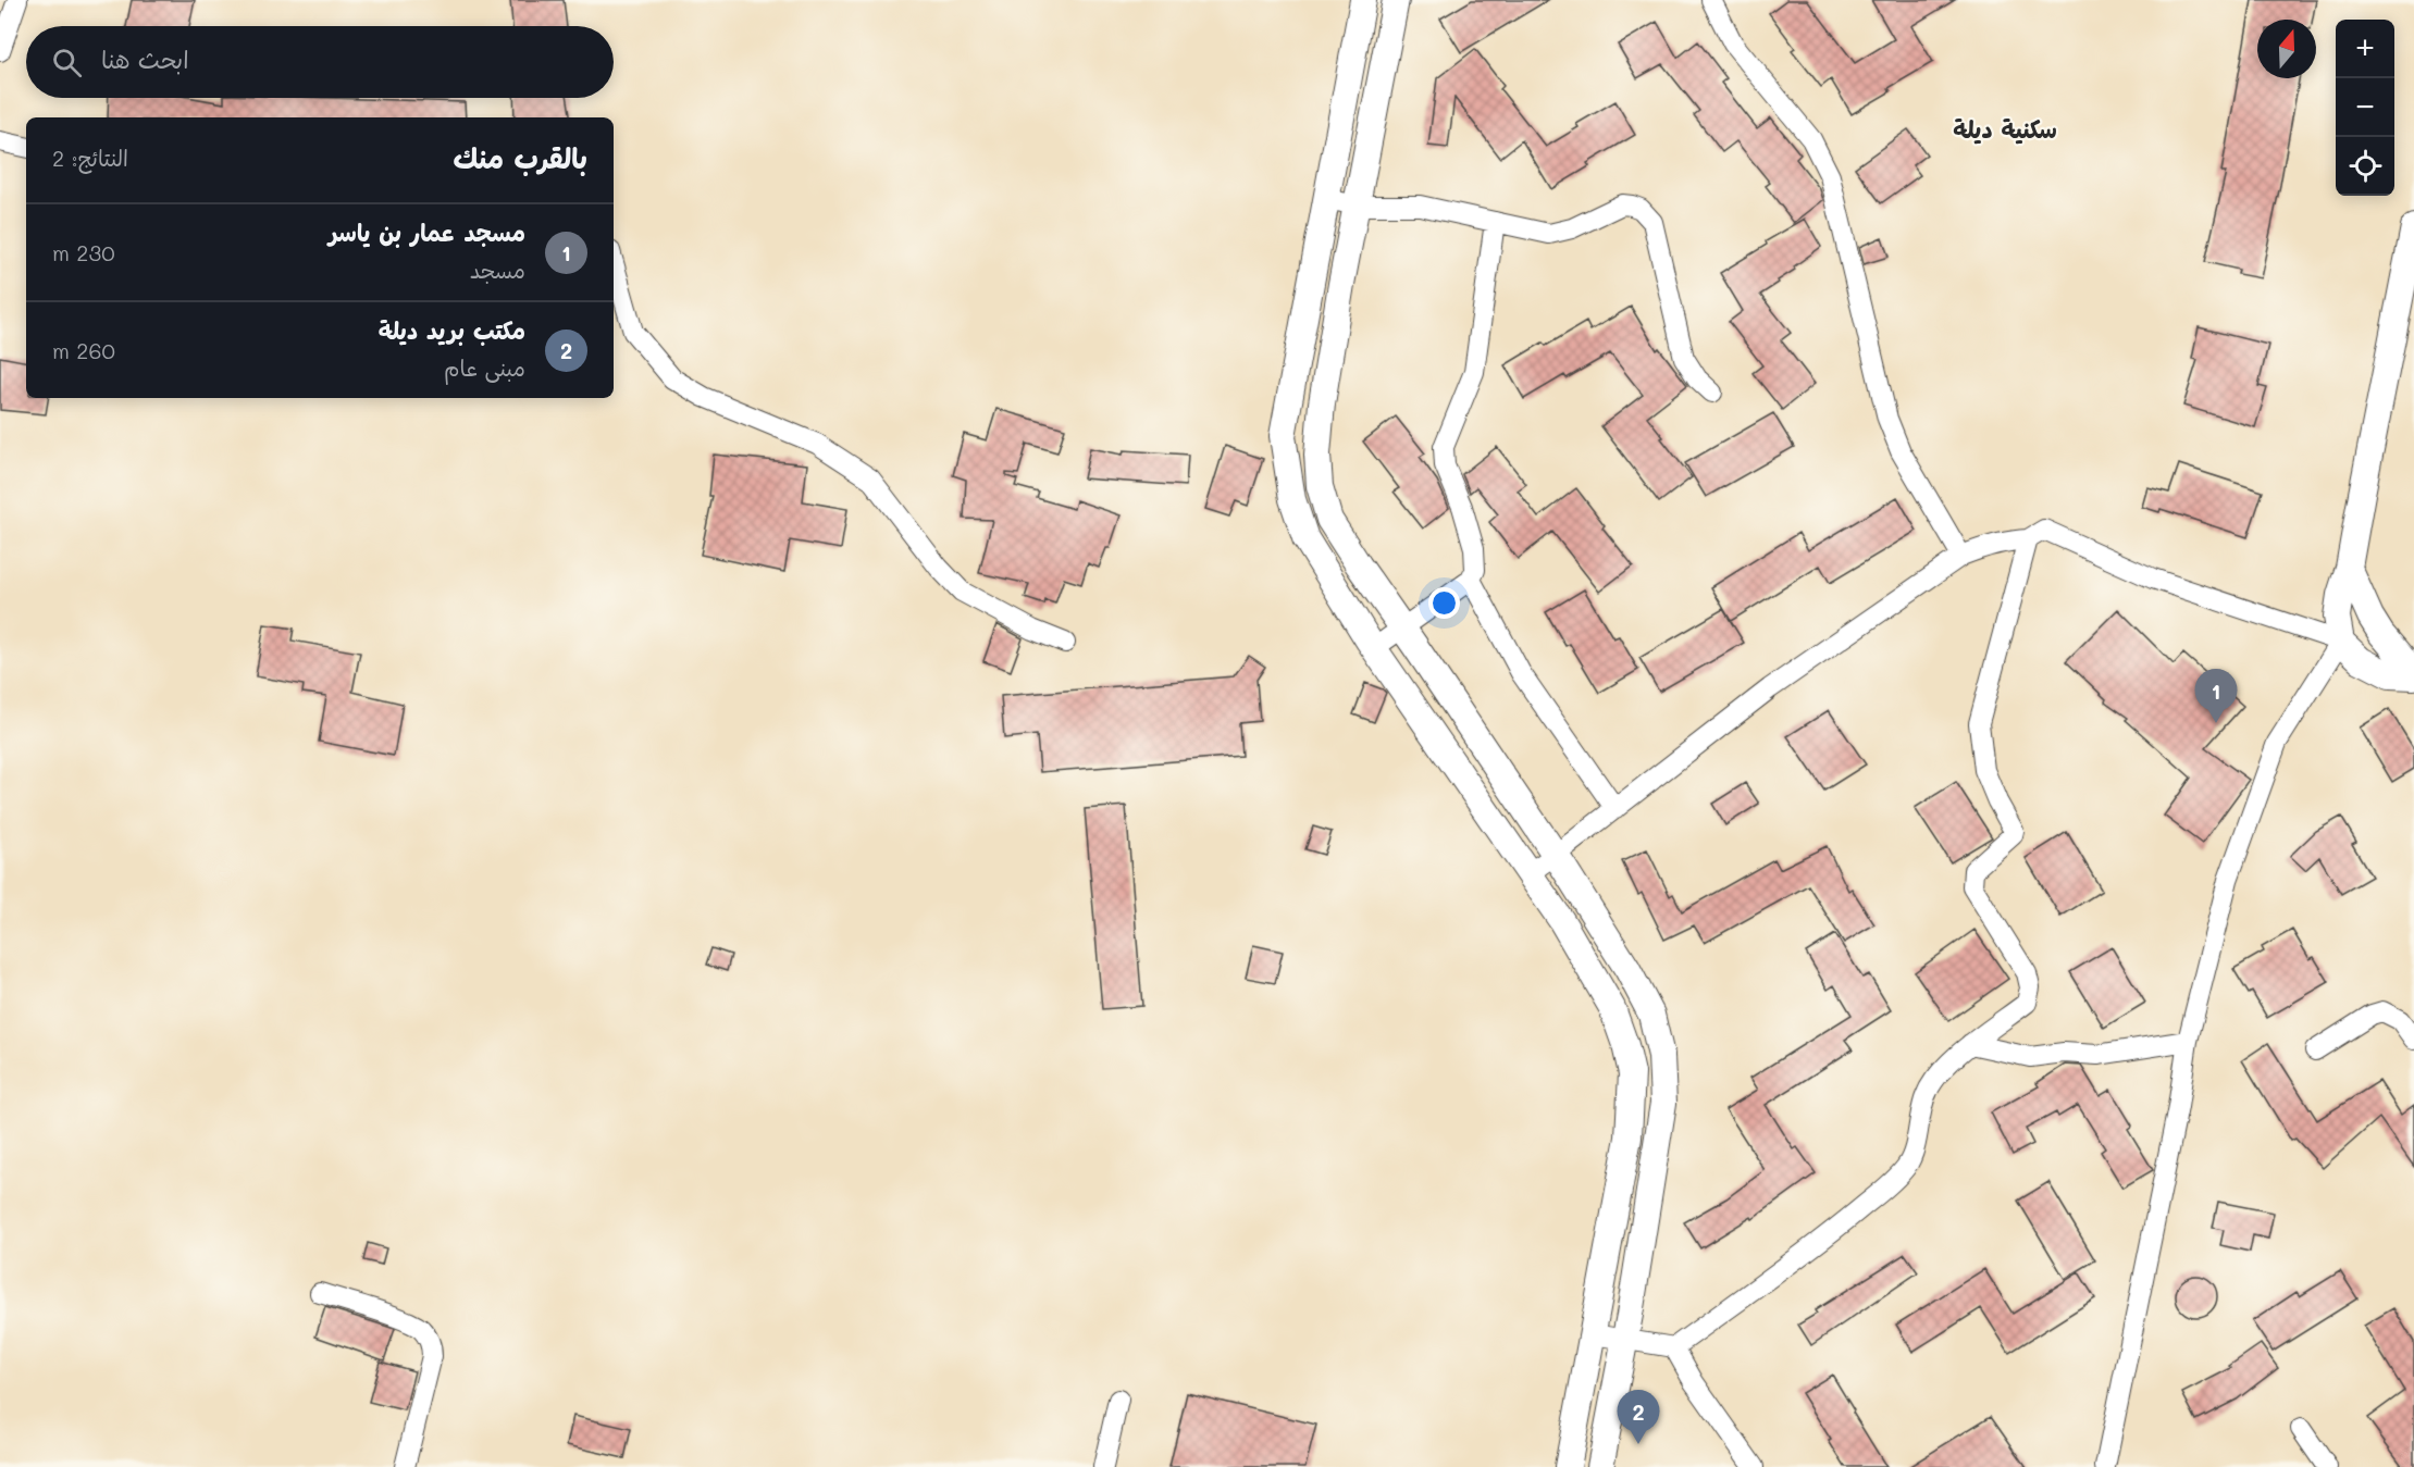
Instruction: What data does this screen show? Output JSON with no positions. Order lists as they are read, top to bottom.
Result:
{
  "districts": ["سكنية ديلة"],
  "north": "top",
  "page": {
    "map_buttons": ["+", "−"],
    "search": "ابحث هنا",
    "heading": ["بالقرب منك", "النتائج: 2"],
    "list": [
      {
        "mark": "1",
        "name": "مسجد عمار بن ياسر",
        "note": "مسجد",
        "value": "230 m"
      },
      {
        "mark": "2",
        "name": "مكتب بريد ديلة",
        "note": "مبنى عام",
        "value": "260 m"
      }
    ],
    "pins": ["1", "2"]
  }
}
